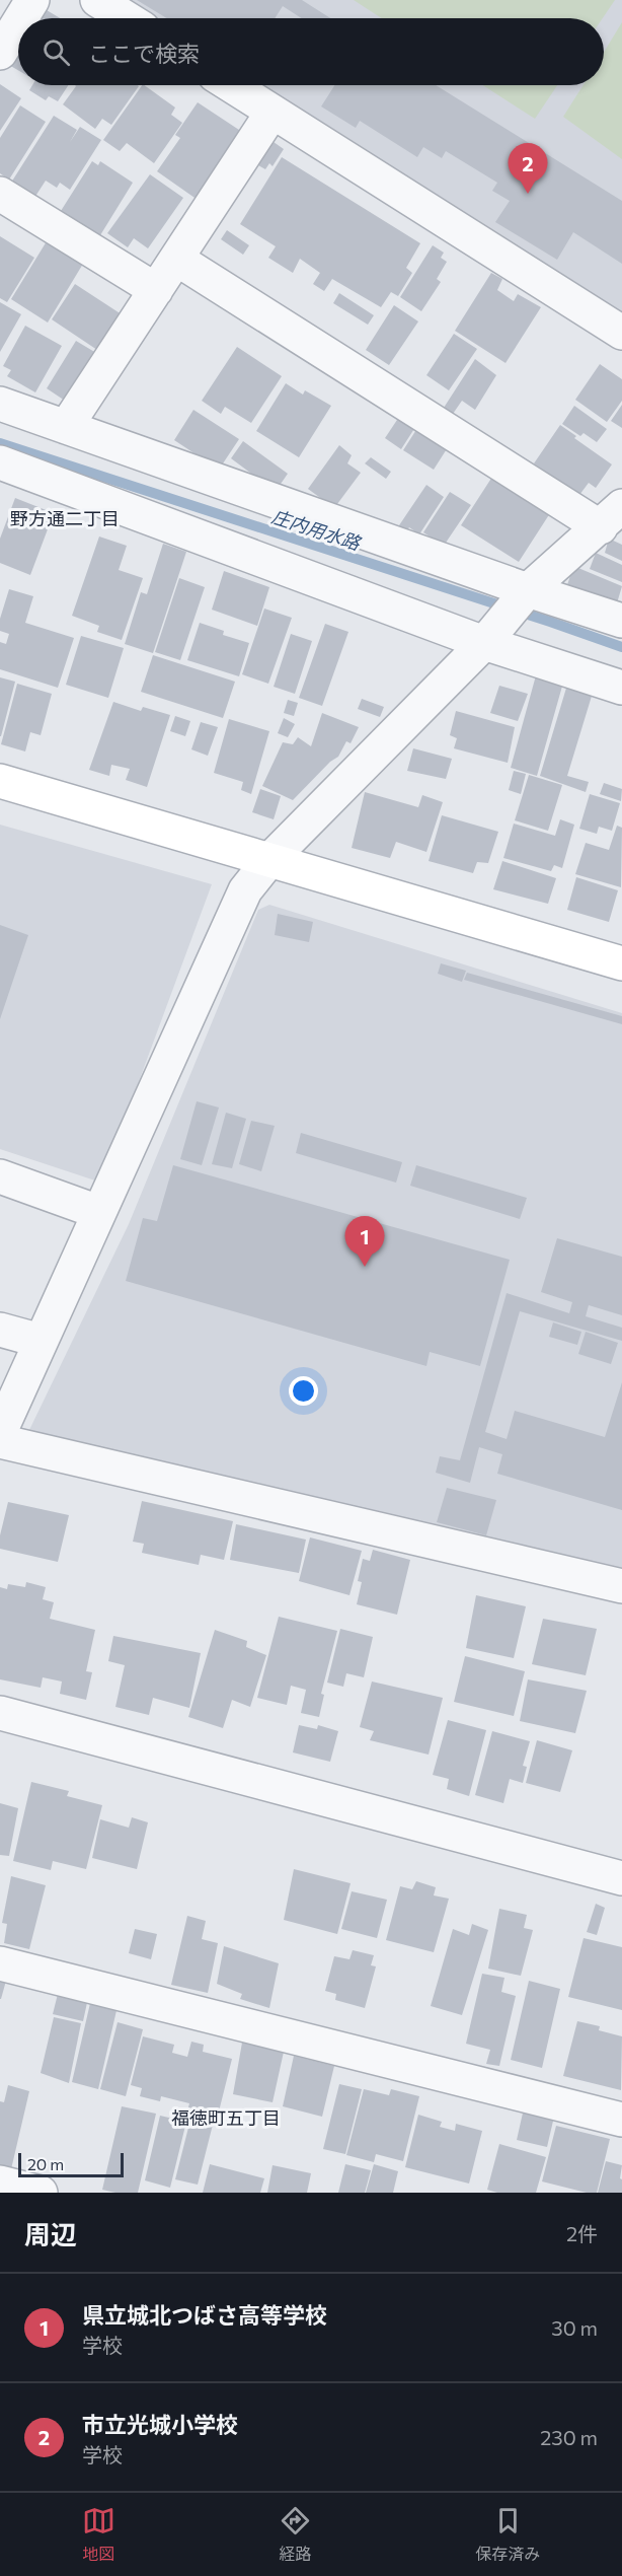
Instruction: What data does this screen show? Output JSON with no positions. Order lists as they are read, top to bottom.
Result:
{
  "districts": ["野方通二丁目", "福徳町五丁目"],
  "water": ["庄内用水路"],
  "scale_bar": "20 m",
  "page": {
    "search": "ここで検索",
    "pins": ["2", "1"],
    "scale": "20 m",
    "heading": ["周辺", "2件"],
    "list": [
      {
        "mark": "1",
        "name": "県立城北つばさ高等学校",
        "note": "学校",
        "value": "30 m"
      },
      {
        "mark": "2",
        "name": "市立光城小学校",
        "note": "学校",
        "value": "230 m"
      }
    ],
    "nav": ["地図", "経路", "保存済み"]
  }
}
